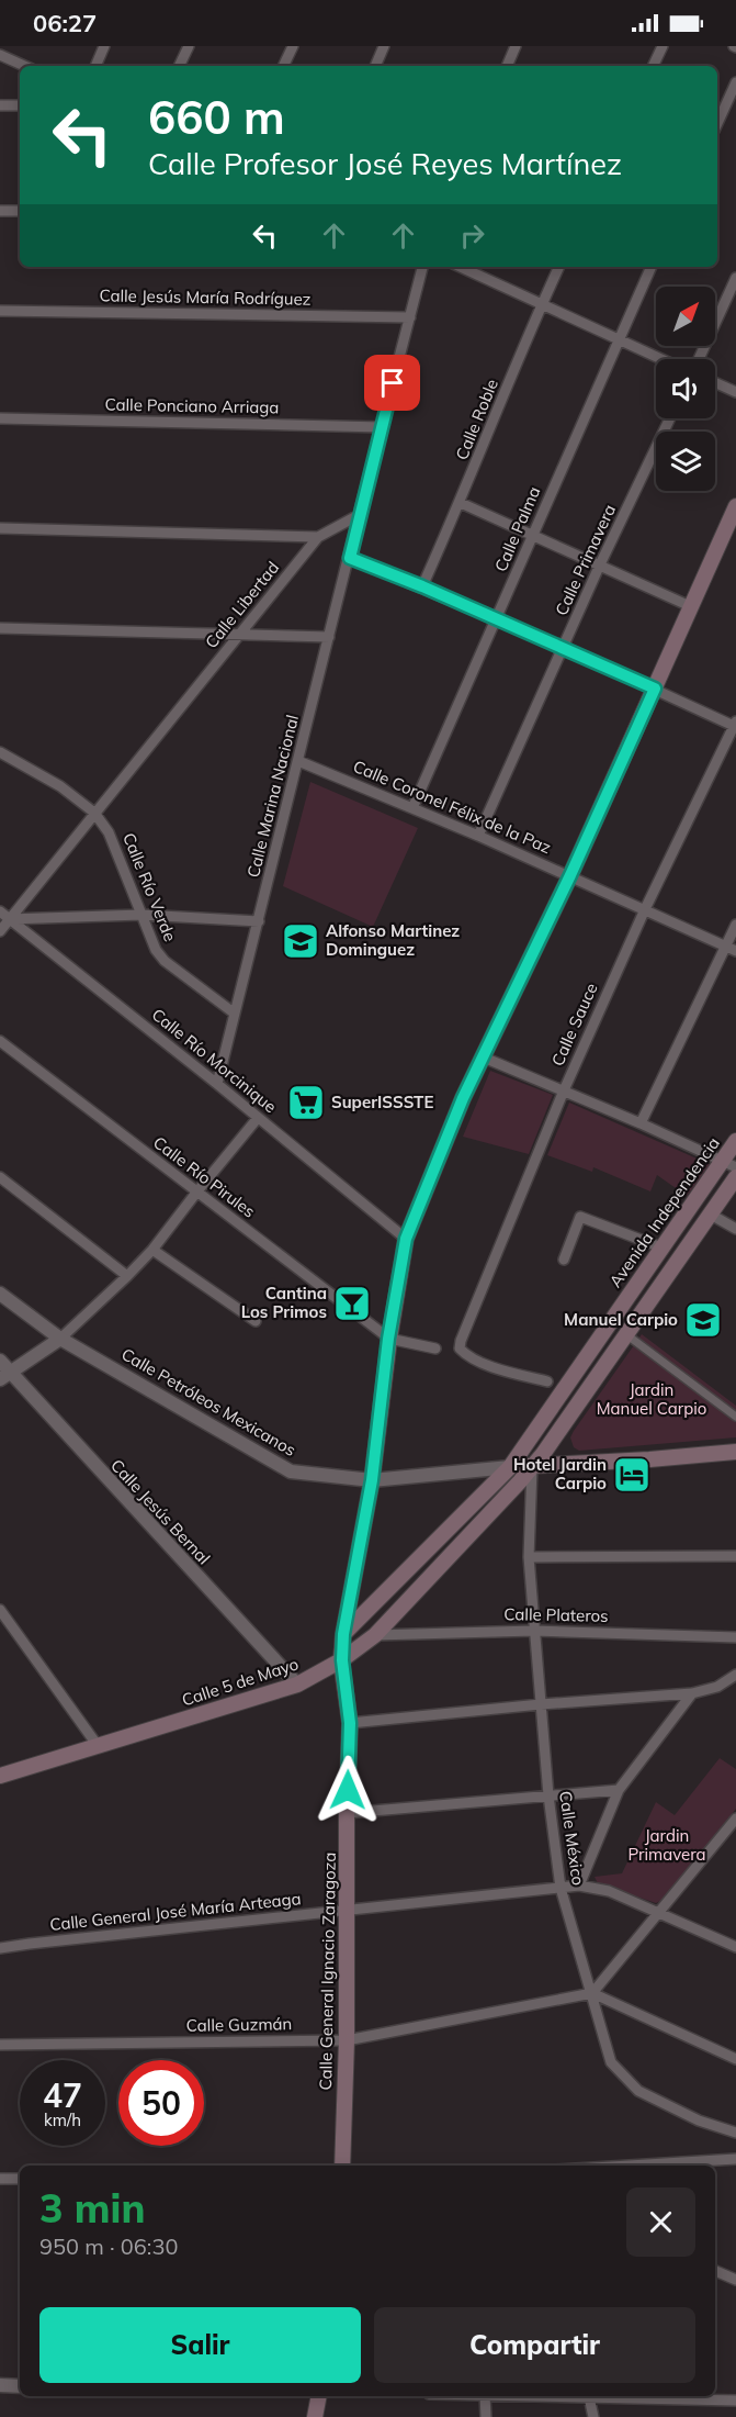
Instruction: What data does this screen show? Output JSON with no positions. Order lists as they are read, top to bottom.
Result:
{
  "streets": {
    "main road": [
      "Avenida Independencia",
      "Calle Petróleos Mexicanos",
      "Calle 5 de Mayo",
      "Calle General Ignacio Zaragoza"
    ],
    "street": [
      "Calle Jesús María Rodríguez",
      "Calle Ponciano Arriaga",
      "Calle Roble",
      "Calle Palma",
      "Calle Primavera",
      "Calle Libertad",
      "Calle Marina Nacional",
      "Calle Coronel Félix de la Paz",
      "Calle Río Verde",
      "Calle Sauce",
      "Calle Río Morcinique",
      "Calle Río Pirules",
      "Calle Jesús Bernal",
      "Calle Plateros",
      "Calle México",
      "Calle General José María Arteaga",
      "Calle Guzmán"
    ]
  },
  "crossings": [
    ["Calle Palma", "Calle Coronel Félix de la Paz"],
    ["Calle Primavera", "Calle Coronel Félix de la Paz"],
    ["Calle Libertad", "Calle Marina Nacional"],
    ["Calle Libertad", "Calle Río Verde"],
    ["Calle Libertad", "Calle Río Morcinique"],
    ["Calle Marina Nacional", "Calle Coronel Félix de la Paz"],
    ["Calle Marina Nacional", "Calle Río Verde"],
    ["Calle Marina Nacional", "Calle Río Morcinique"],
    ["Calle Coronel Félix de la Paz", "Calle Sauce"],
    ["Calle Coronel Félix de la Paz", "Calle General Ignacio Zaragoza"],
    ["Calle Río Morcinique", "Calle General Ignacio Zaragoza"],
    ["Calle Río Pirules", "Calle General Ignacio Zaragoza"],
    ["Avenida Independencia", "Calle Petróleos Mexicanos"],
    ["Calle Petróleos Mexicanos", "Calle 5 de Mayo"],
    ["Calle Petróleos Mexicanos", "Calle México"],
    ["Calle Petróleos Mexicanos", "Calle General Ignacio Zaragoza"],
    ["Calle Jesús Bernal", "Calle 5 de Mayo"],
    ["Calle Plateros", "Calle 5 de Mayo"],
    ["Calle Plateros", "Calle México"],
    ["Calle 5 de Mayo", "Calle México"],
    ["Calle 5 de Mayo", "Calle General Ignacio Zaragoza"],
    ["Calle México", "Calle General José María Arteaga"],
    ["Calle México", "Calle Guzmán"],
    ["Calle General José María Arteaga", "Calle General Ignacio Zaragoza"],
    ["Calle General Ignacio Zaragoza", "Calle Guzmán"]
  ],
  "parks": ["Jardin Manuel Carpio", "Jardin Primavera"],
  "places": {
    "school or university": ["Alfonso Martinez Dominguez", "Manuel Carpio"],
    "supermarket": ["SuperISSSTE"],
    "bar": ["Cantina Los Primos"],
    "hotel": ["Hotel Jardin Carpio"]
  },
  "north": "top right",
  "page": {
    "status": "06:27",
    "turn": ["660 m", "Calle Profesor José Reyes Martínez"],
    "speed": "47 km/h",
    "limit": "50",
    "heading": ["3 min", "950 m · 06:30"],
    "buttons": ["Salir", "Compartir"]
  }
}
